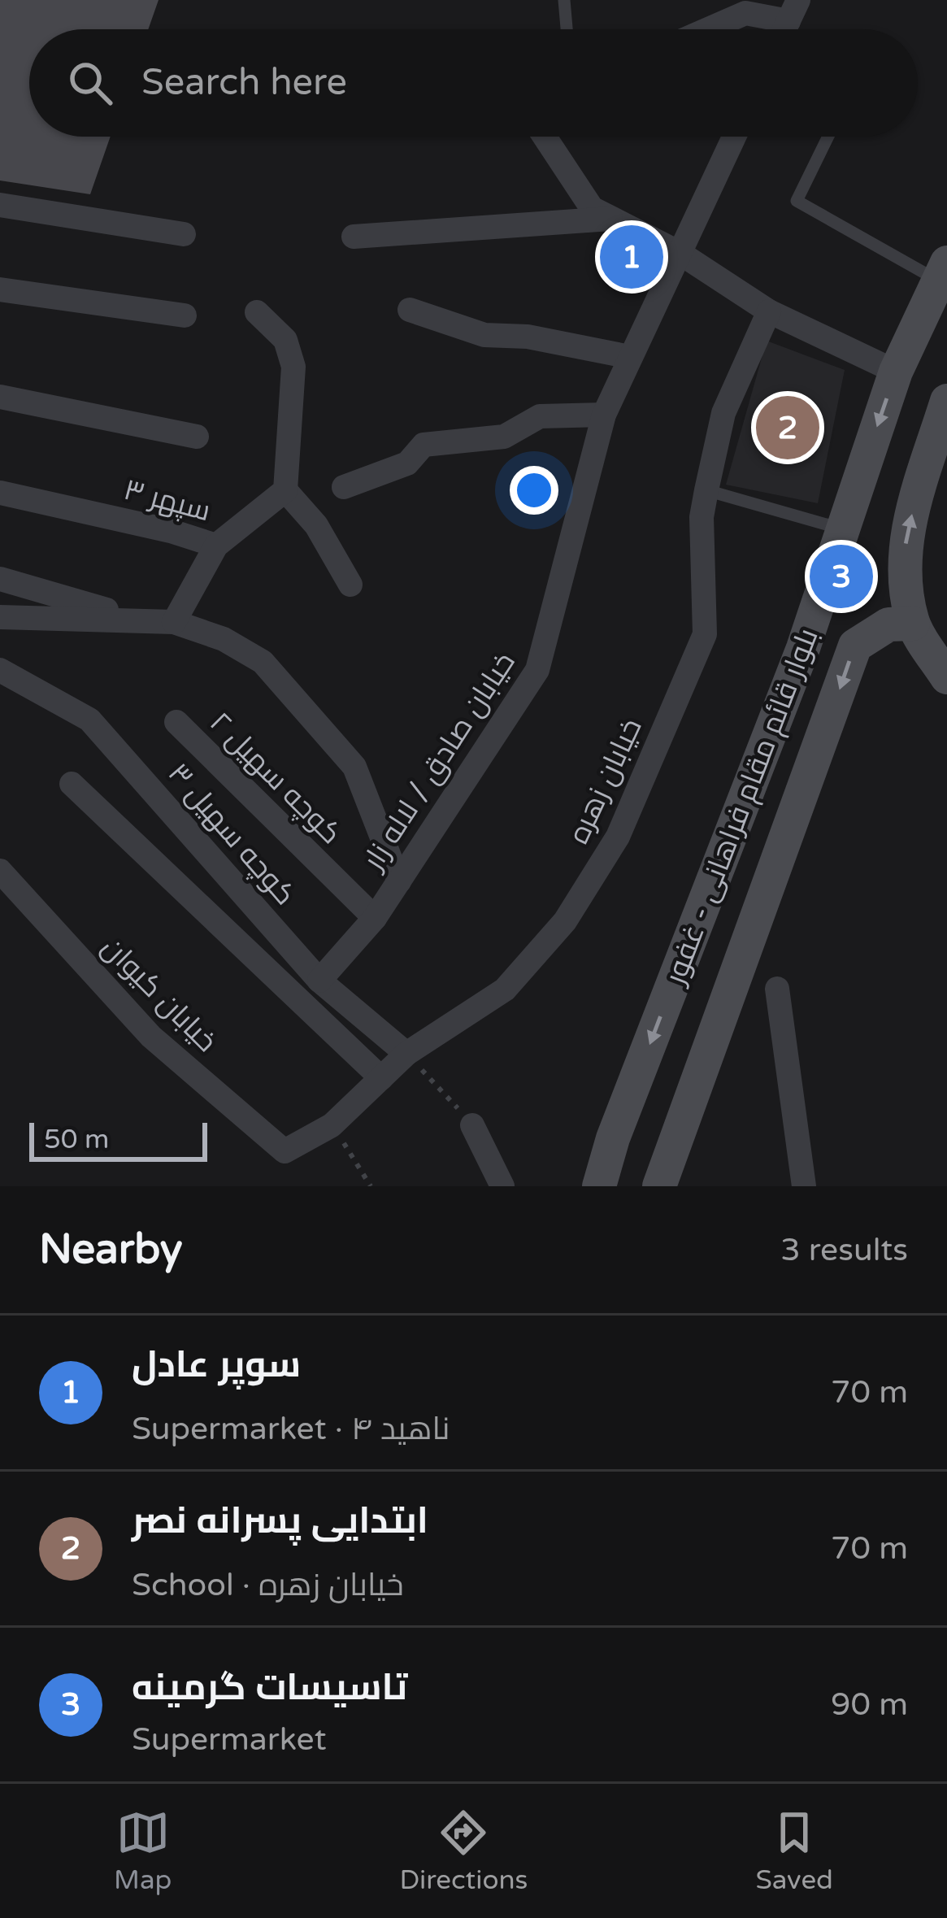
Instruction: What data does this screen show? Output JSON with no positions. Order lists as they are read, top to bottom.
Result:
{
  "streets": {
    "main road": ["بلوار قائم مقام فراهانی - غفور"],
    "street": [
      "سپهر ۳",
      "خیابان صادق / لاله زار",
      "کوچه سهیل ۲",
      "خیابان زهره",
      "کوچه سهیل ۳",
      "خیابان کیوان"
    ]
  },
  "crossings": [
    ["خیابان صادق / لاله زار", "کوچه سهیل ۲"],
    ["خیابان صادق / لاله زار", "کوچه سهیل ۳"],
    ["خیابان زهره", "کوچه سهیل ۳"],
    ["خیابان زهره", "خیابان کیوان"]
  ],
  "one_way": ["بلوار قائم مقام فراهانی - غفور"],
  "scale_bar": "50 m",
  "page": {
    "search": "Search here",
    "pins": ["1", "2", "3"],
    "scale": "50 m",
    "heading": ["Nearby", "3 results"],
    "list": [
      {
        "mark": "1",
        "name": "سوپر عادل",
        "note": "Supermarket · ناهید ۴",
        "value": "70 m"
      },
      {
        "mark": "2",
        "name": "ابتدایی پسرانه نصر",
        "note": "School · خیابان زهره",
        "value": "70 m"
      },
      {
        "mark": "3",
        "name": "تاسیسات گرمینه",
        "note": "Supermarket",
        "value": "90 m"
      }
    ],
    "nav": ["Map", "Directions", "Saved"]
  }
}
